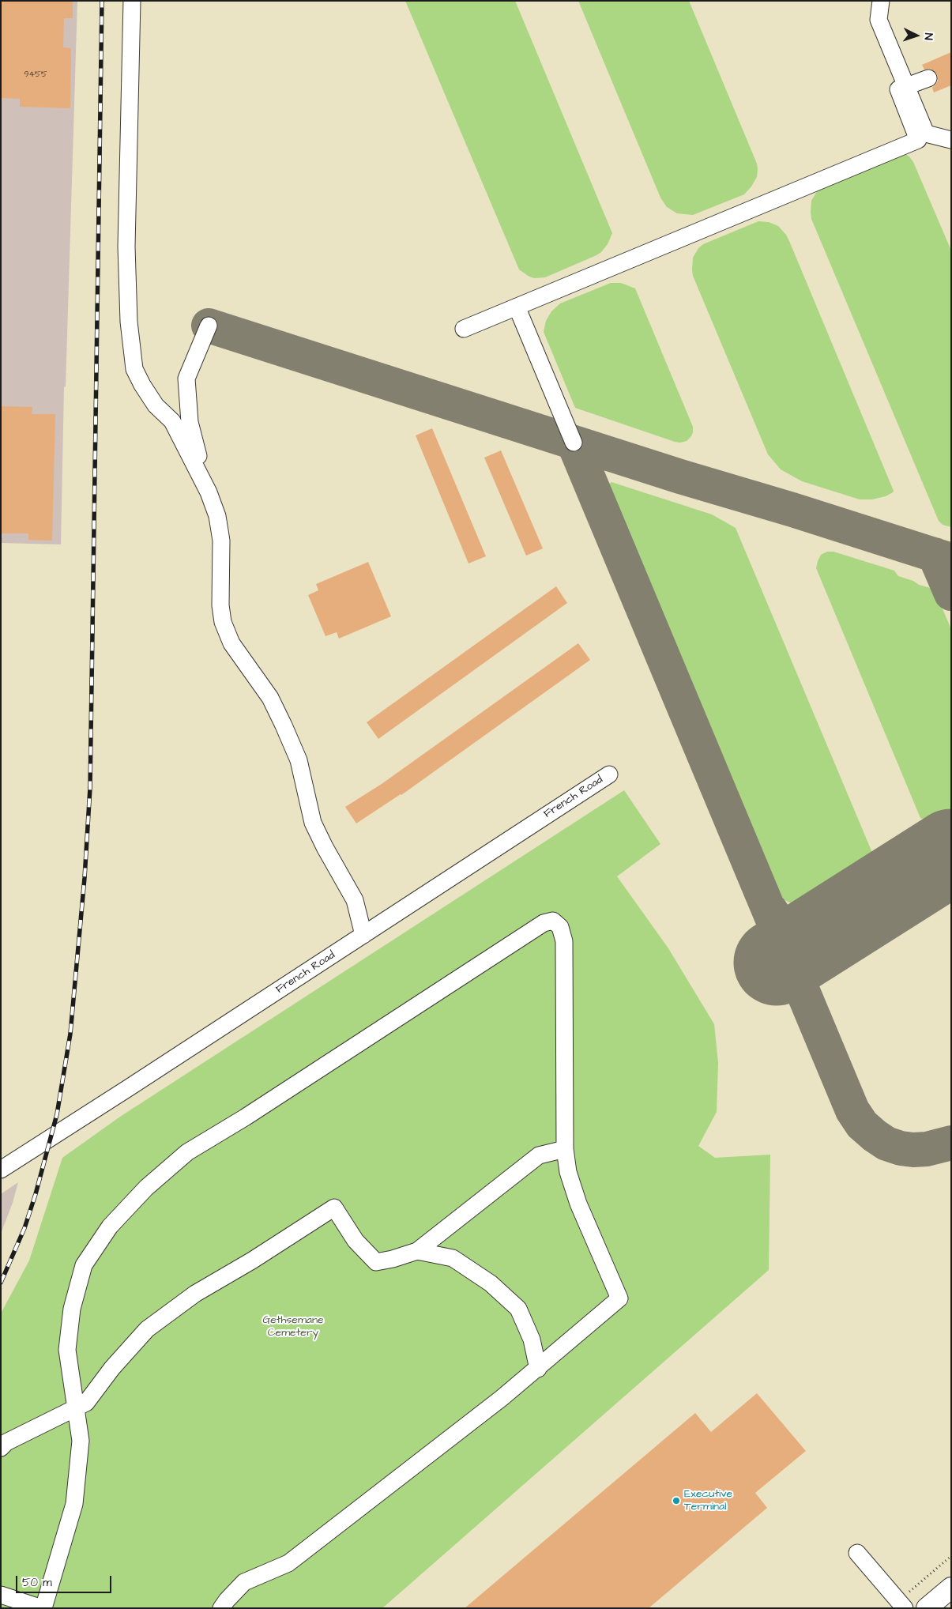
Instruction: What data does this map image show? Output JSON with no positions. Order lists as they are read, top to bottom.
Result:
{
  "streets": {
    "street": ["French Road"]
  },
  "parks": ["Gethsemane Cemetery"],
  "places": ["Executive Terminal"],
  "house_numbers": ["9455"],
  "scale_bar": "50 m",
  "north": "right"
}
